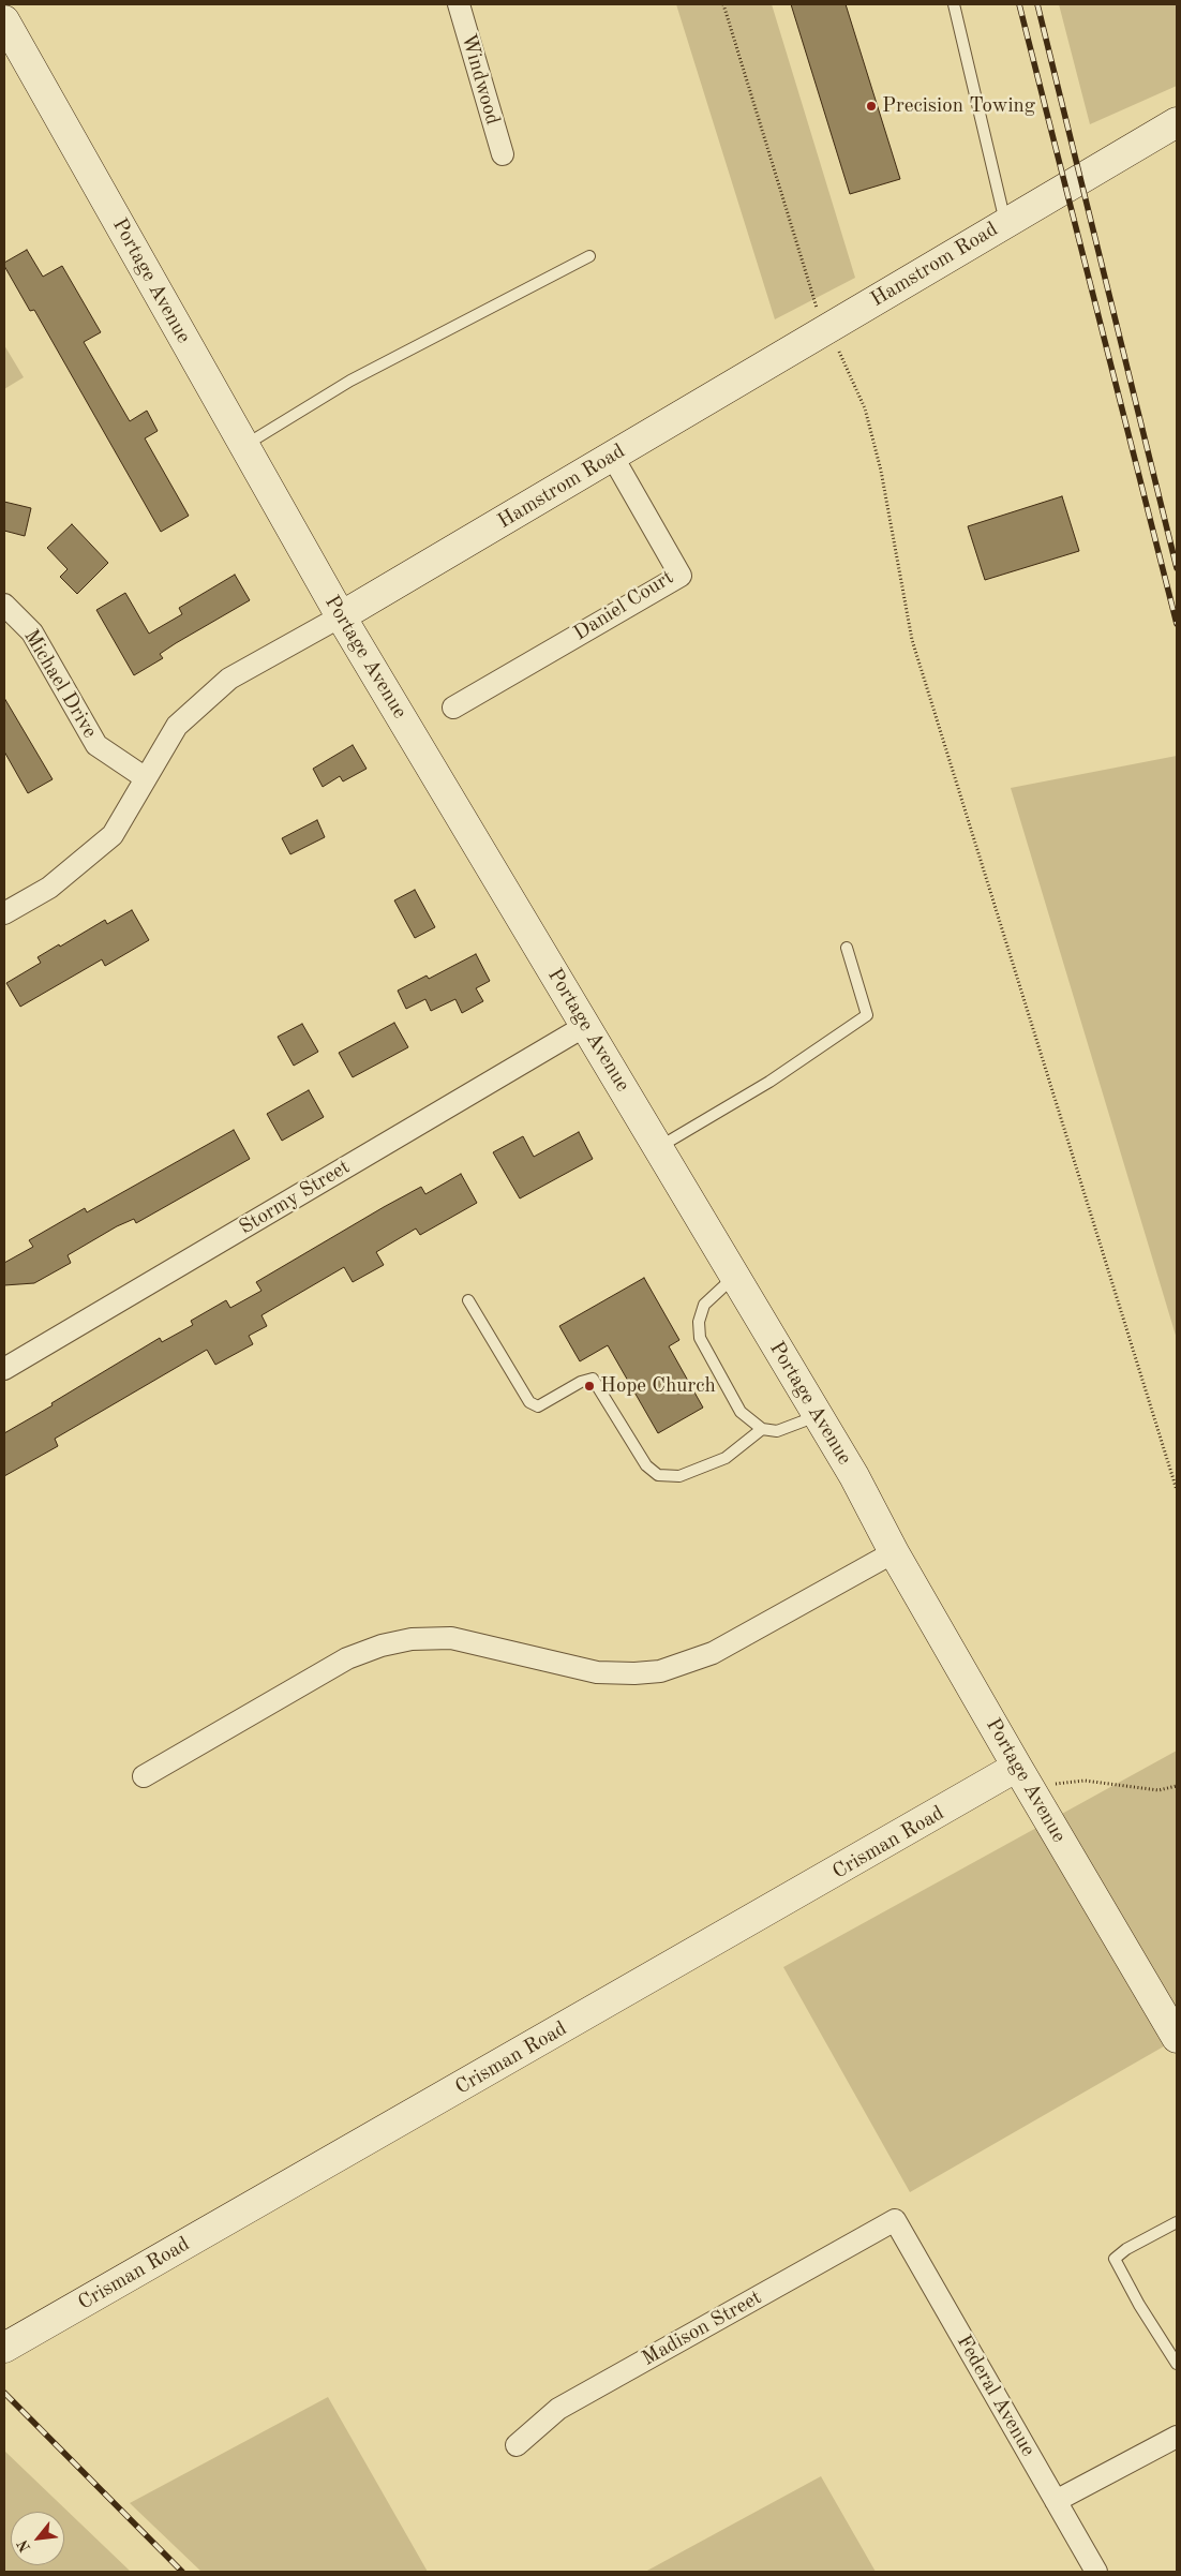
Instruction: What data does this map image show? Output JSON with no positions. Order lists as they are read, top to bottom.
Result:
{
  "streets": {
    "street": [
      "Windwood",
      "Hamstrom Road",
      "Portage Avenue",
      "Daniel Court",
      "Michael Drive",
      "Stormy Street",
      "Crisman Road",
      "Madison Street",
      "Federal Avenue"
    ]
  },
  "crossings": [
    ["Hamstrom Road", "Portage Avenue"],
    ["Hamstrom Road", "Daniel Court"],
    ["Hamstrom Road", "Michael Drive"],
    ["Portage Avenue", "Stormy Street"],
    ["Portage Avenue", "Crisman Road"],
    ["Madison Street", "Federal Avenue"]
  ],
  "places": ["Precision Towing", "Hope Church"],
  "north": "bottom left"
}
